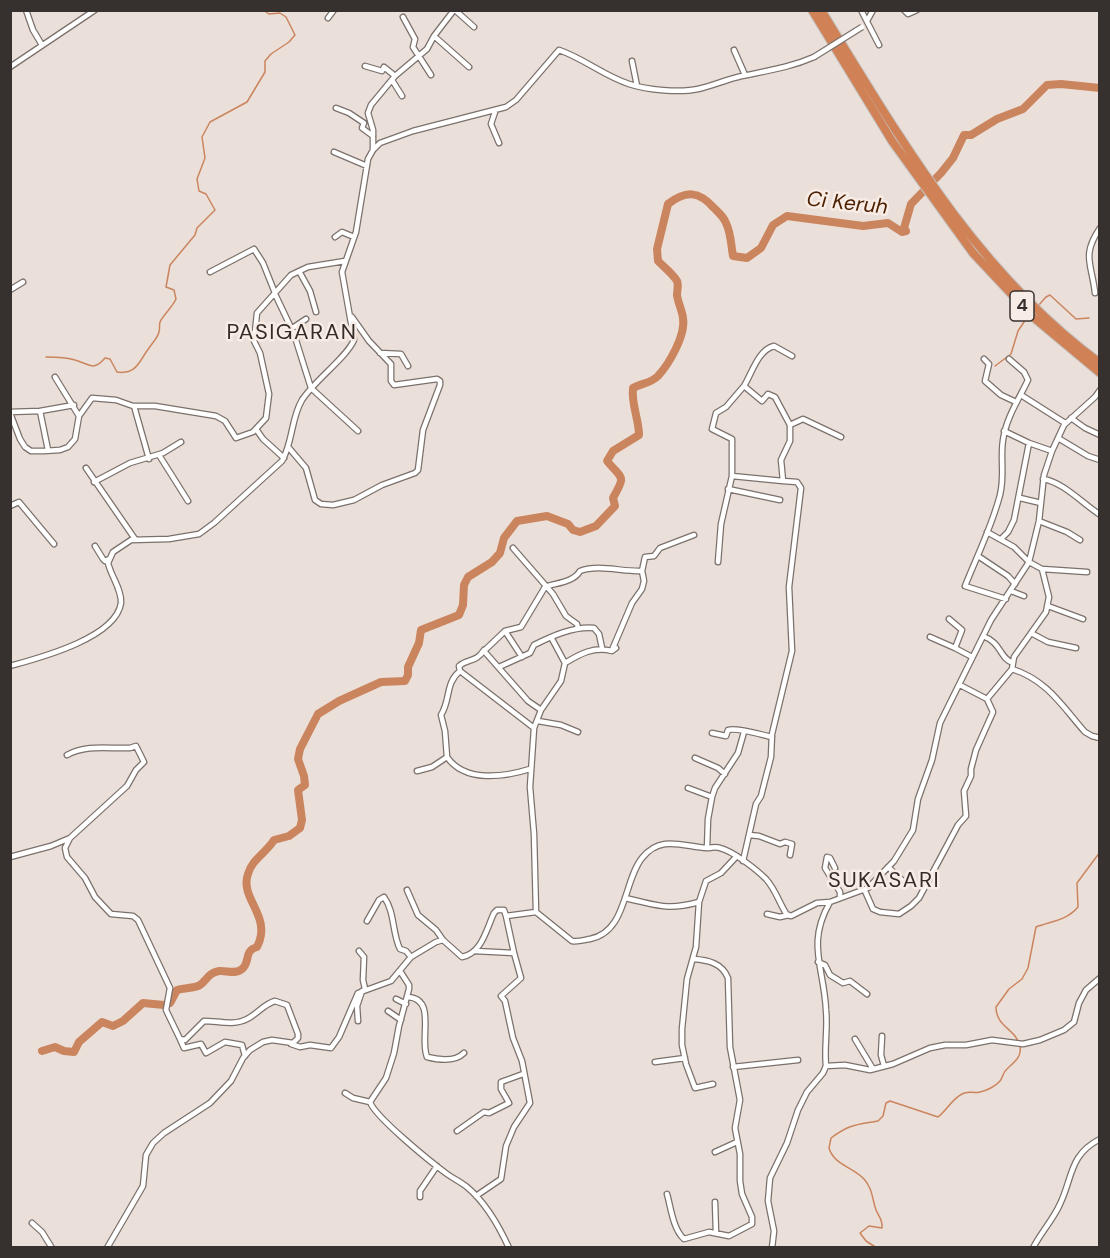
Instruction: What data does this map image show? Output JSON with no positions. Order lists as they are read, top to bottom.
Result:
{
  "streets": {
    "highway": ["4"]
  },
  "districts": ["PASIGARAN", "SUKASARI"],
  "water": ["Ci Keruh"]
}
